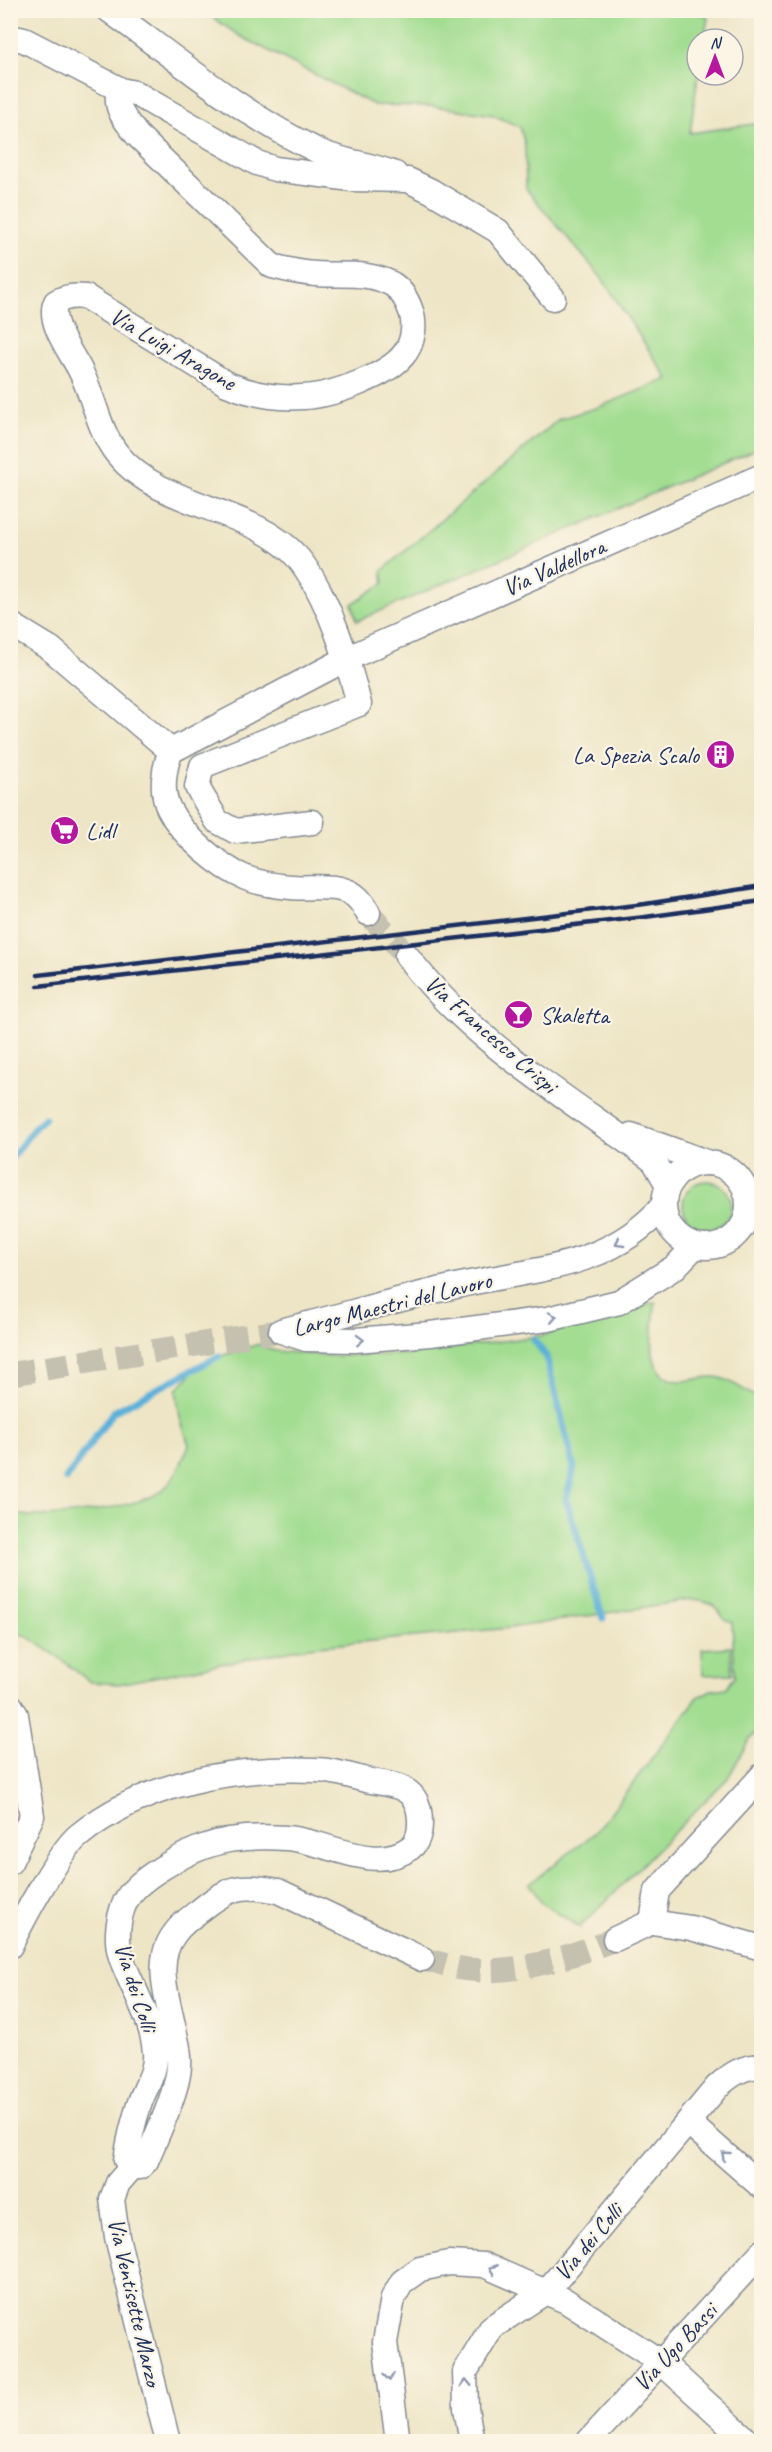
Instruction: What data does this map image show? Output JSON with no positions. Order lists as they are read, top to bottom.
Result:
{
  "streets": {
    "street": [
      "Via Luigi Aragone",
      "Via Valdellora",
      "Via Francesco Crispi",
      "Largo Maestri del Lavoro",
      "Via dei Colli",
      "Via Ventisette Marzo",
      "Via Ugo Bassi"
    ]
  },
  "crossings": [
    ["Via Luigi Aragone", "Via Valdellora"],
    ["Via Francesco Crispi", "Largo Maestri del Lavoro"],
    ["Via dei Colli", "Via Ventisette Marzo"]
  ],
  "places": {
    "building": ["La Spezia Scalo"],
    "supermarket": ["Lidl"],
    "bar": ["Skaletta"]
  },
  "north": "top"
}
